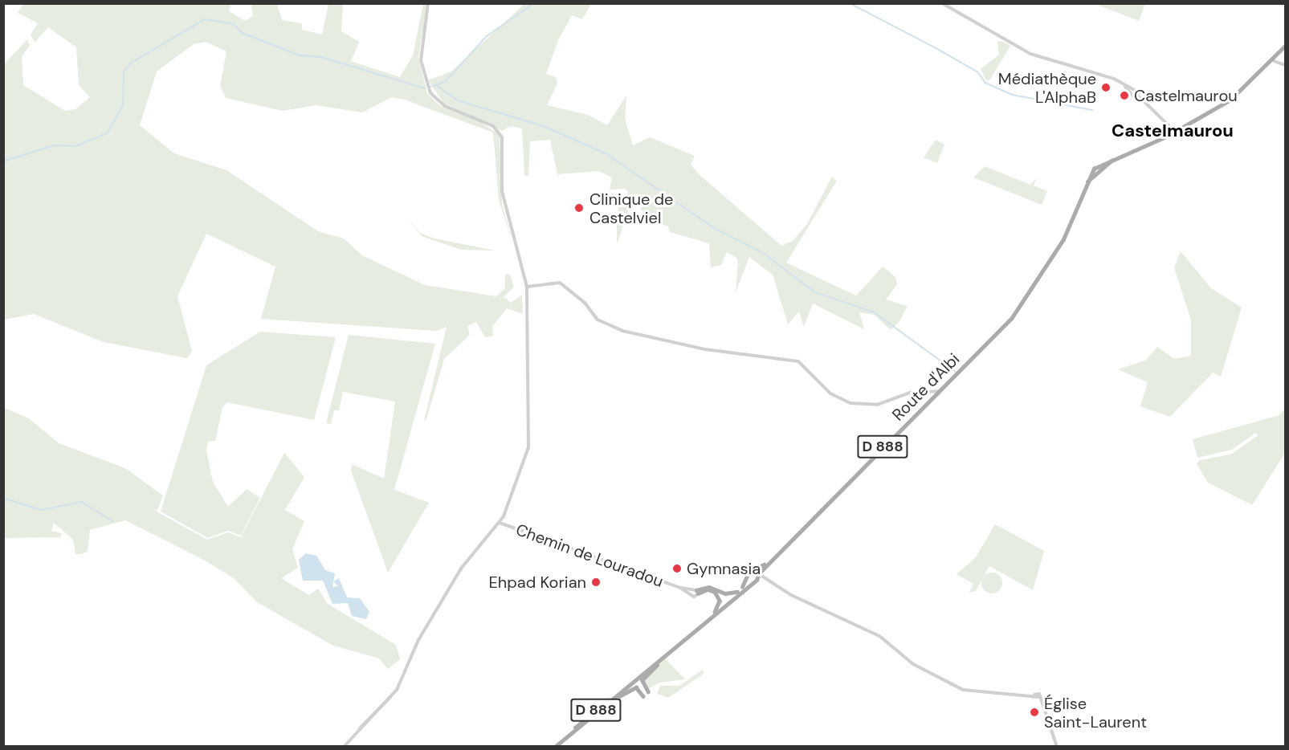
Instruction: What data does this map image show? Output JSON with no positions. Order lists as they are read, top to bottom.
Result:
{
  "streets": {
    "main road": ["Route d'Albi", "D 888"],
    "street": ["Chemin de Louradou"]
  },
  "crossings": [
    ["Route d'Albi", "D 888"]
  ],
  "districts": ["Castelmaurou"],
  "places": [
    "Médiathèque L'AlphaB",
    "Castelmaurou",
    "Clinique de Castelviel",
    "Gymnasia",
    "Ehpad Korian",
    "Église Saint-Laurent"
  ]
}
